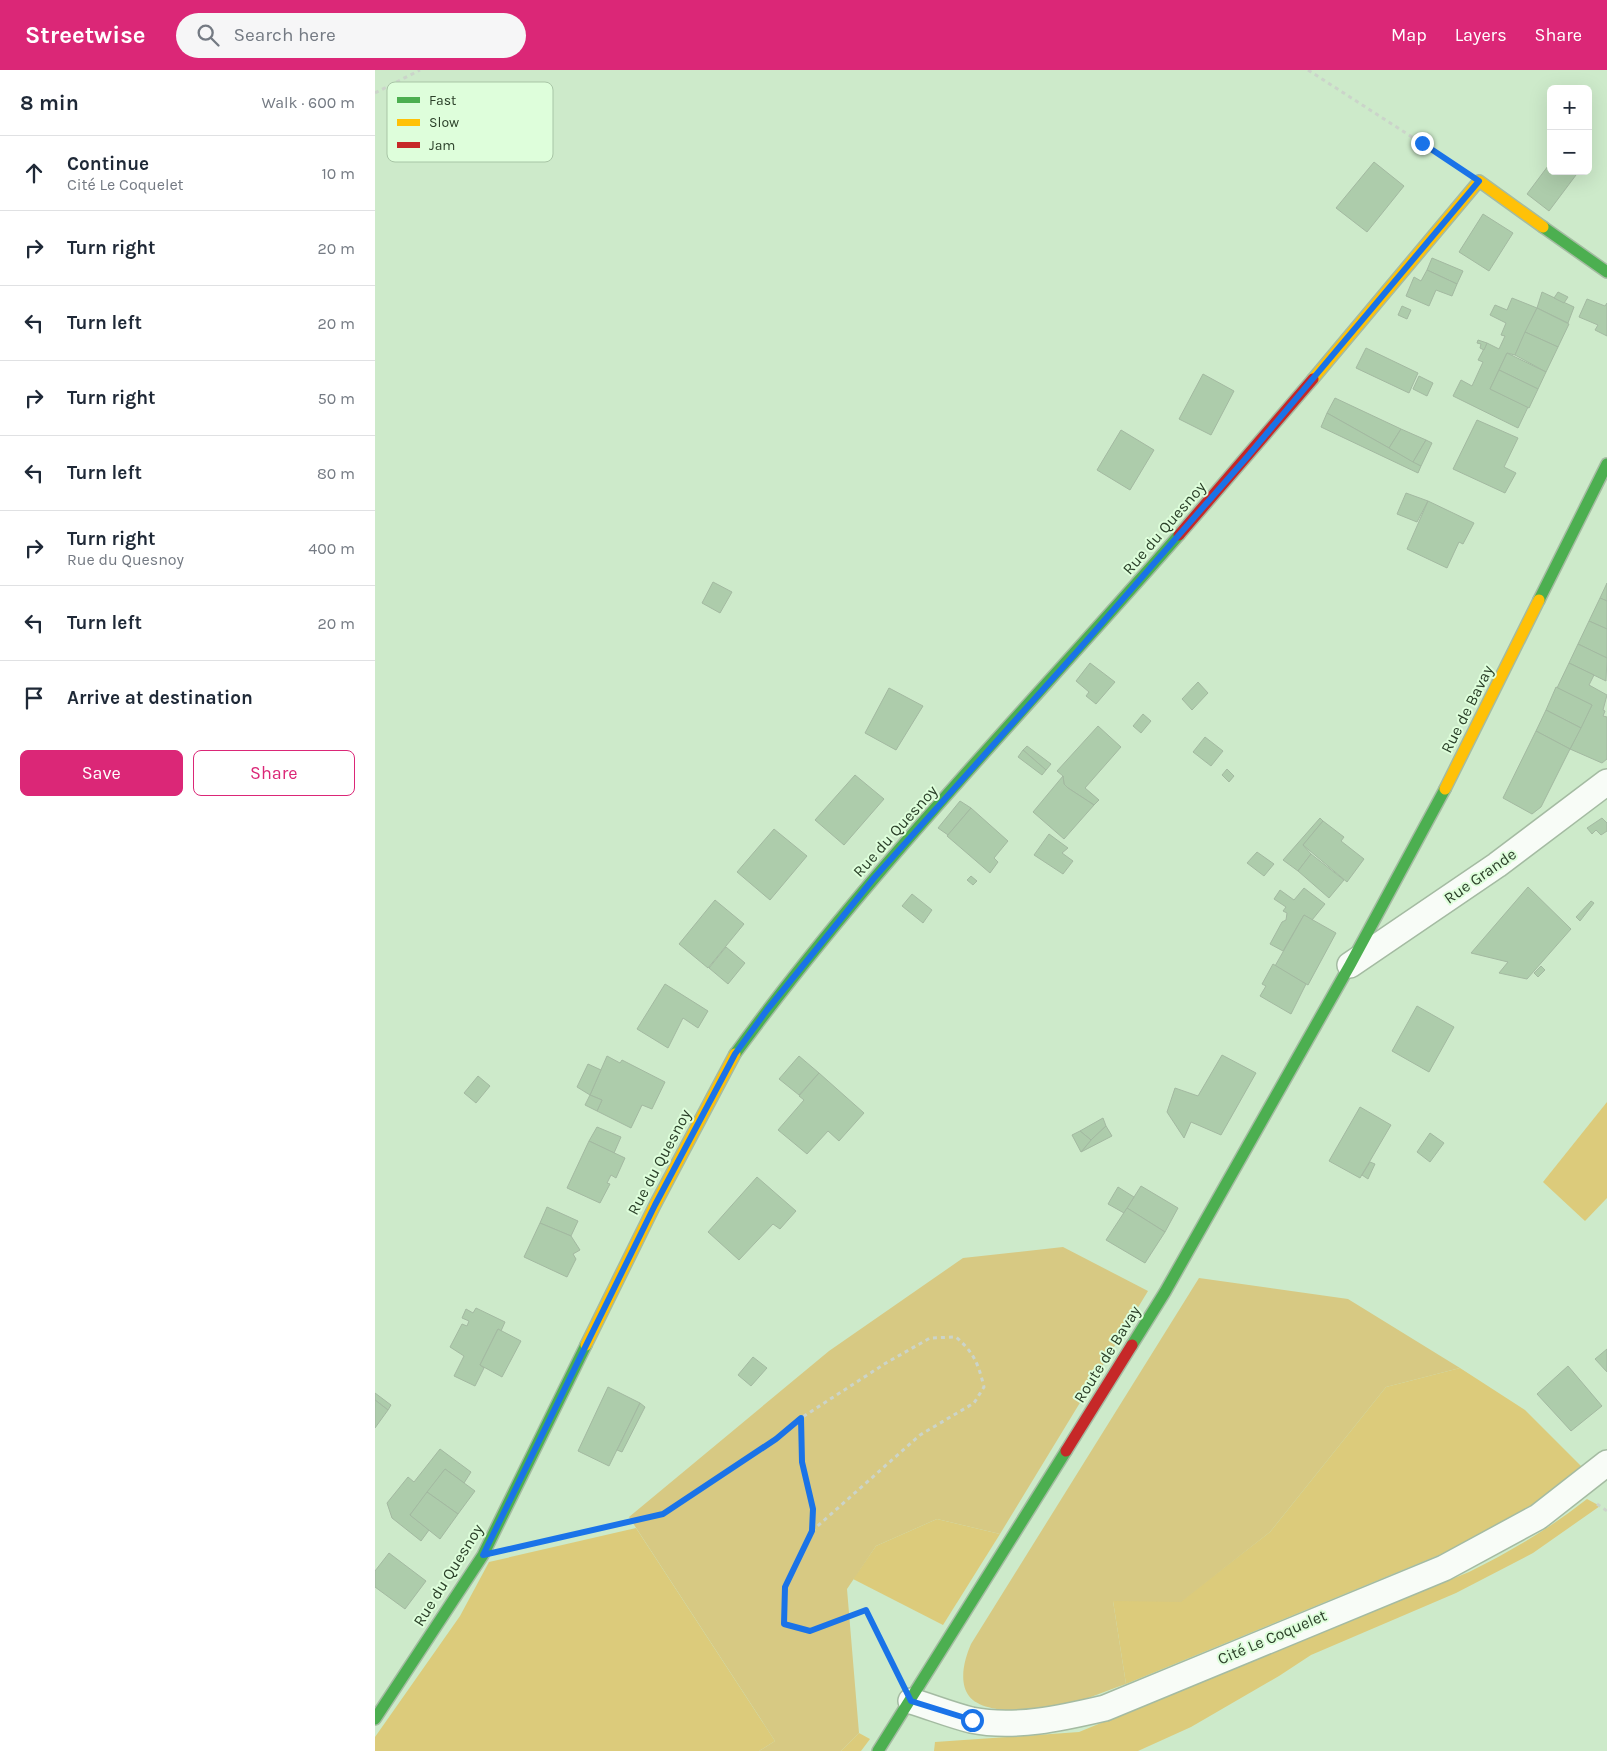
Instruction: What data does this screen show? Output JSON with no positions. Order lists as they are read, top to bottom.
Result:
{
  "streets": {
    "street": [
      "Rue du Quesnoy",
      "Rue de Bavay",
      "Rue Grande",
      "Route de Bavay",
      "Cité Le Coquelet"
    ]
  },
  "crossings": [
    ["Rue de Bavay", "Rue Grande"],
    ["Rue de Bavay", "Route de Bavay"],
    ["Rue Grande", "Route de Bavay"],
    ["Route de Bavay", "Cité Le Coquelet"]
  ],
  "legend": ["Fast", "Slow", "Jam"],
  "page": {
    "header": "Streetwise",
    "search": "Search here",
    "nav": ["Map", "Layers", "Share"],
    "heading": ["8 min", "Walk · 600 m"],
    "map_buttons": ["+", "−"],
    "list": [
      ["Continue", "Cité Le Coquelet", "10 m"],
      ["Turn right", "20 m"],
      ["Turn left", "20 m"],
      ["Turn right", "50 m"],
      ["Turn left", "80 m"],
      ["Turn right", "Rue du Quesnoy", "400 m"],
      ["Turn left", "20 m"],
      "Arrive at destination"
    ],
    "buttons": ["Save", "Share"]
  }
}
